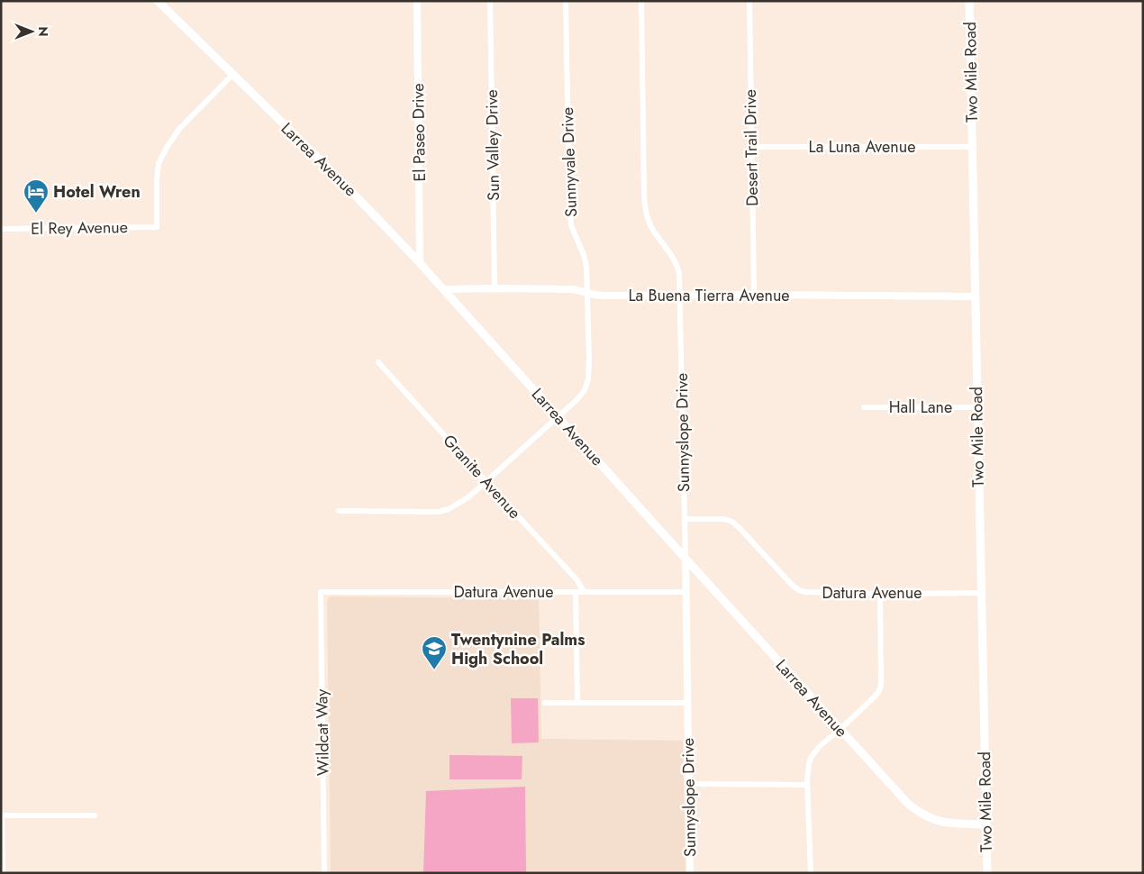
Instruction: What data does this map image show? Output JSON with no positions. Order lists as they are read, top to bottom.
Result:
{
  "streets": {
    "main road": ["Two Mile Road", "Larrea Avenue"],
    "street": [
      "El Paseo Drive",
      "Sun Valley Drive",
      "La Luna Avenue",
      "Desert Trail Drive",
      "Sunnyvale Drive",
      "El Rey Avenue",
      "La Buena Tierra Avenue",
      "Hall Lane",
      "Sunnyslope Drive",
      "Granite Avenue",
      "Datura Avenue",
      "Wildcat Way"
    ]
  },
  "crossings": [
    ["Two Mile Road", "La Luna Avenue"],
    ["Two Mile Road", "Larrea Avenue"],
    ["Two Mile Road", "La Buena Tierra Avenue"],
    ["Two Mile Road", "Hall Lane"],
    ["Two Mile Road", "Datura Avenue"],
    ["El Paseo Drive", "Larrea Avenue"],
    ["Sun Valley Drive", "La Buena Tierra Avenue"],
    ["La Luna Avenue", "Desert Trail Drive"],
    ["Desert Trail Drive", "La Buena Tierra Avenue"],
    ["Larrea Avenue", "Sunnyvale Drive"],
    ["Larrea Avenue", "El Rey Avenue"],
    ["Larrea Avenue", "La Buena Tierra Avenue"],
    ["Larrea Avenue", "Sunnyslope Drive"],
    ["Sunnyvale Drive", "La Buena Tierra Avenue"],
    ["Sunnyvale Drive", "Granite Avenue"],
    ["La Buena Tierra Avenue", "Sunnyslope Drive"],
    ["Sunnyslope Drive", "Datura Avenue"],
    ["Granite Avenue", "Datura Avenue"],
    ["Datura Avenue", "Wildcat Way"]
  ],
  "places": {
    "hotel": ["Hotel Wren"],
    "school or university": ["Twentynine Palms High School"]
  },
  "north": "right"
}
